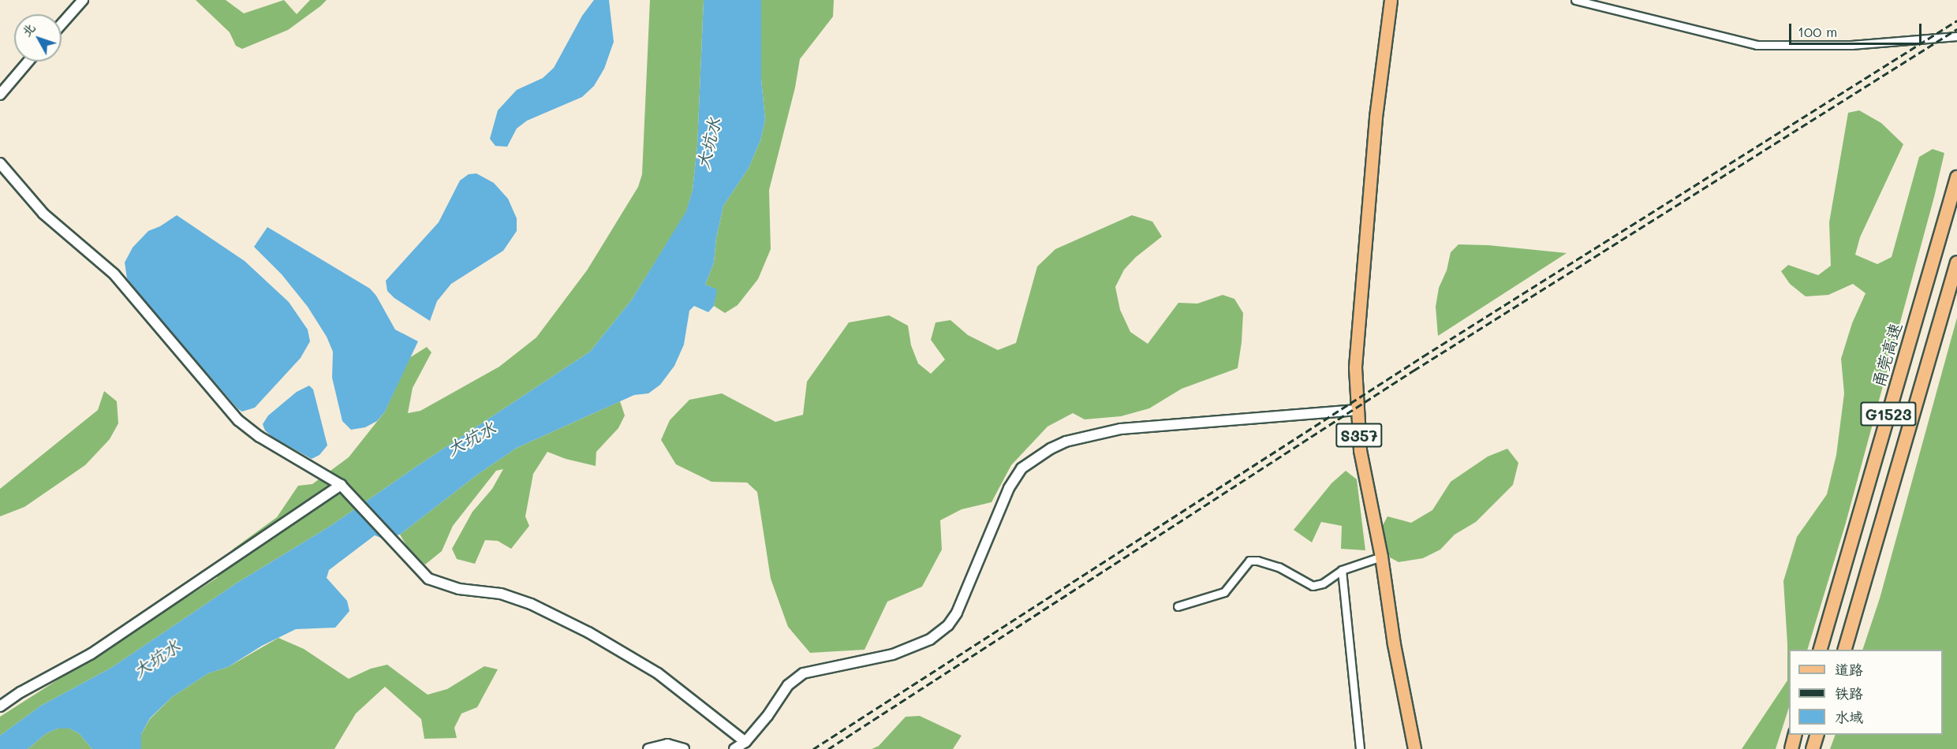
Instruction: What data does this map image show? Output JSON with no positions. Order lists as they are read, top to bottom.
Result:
{
  "streets": {
    "highway": ["甬莞高速", "G1523"],
    "main road": ["S357"]
  },
  "water": ["大坑水"],
  "legend": ["道路", "铁路", "水域"],
  "scale_bar": "100 m",
  "north": "top left"
}
